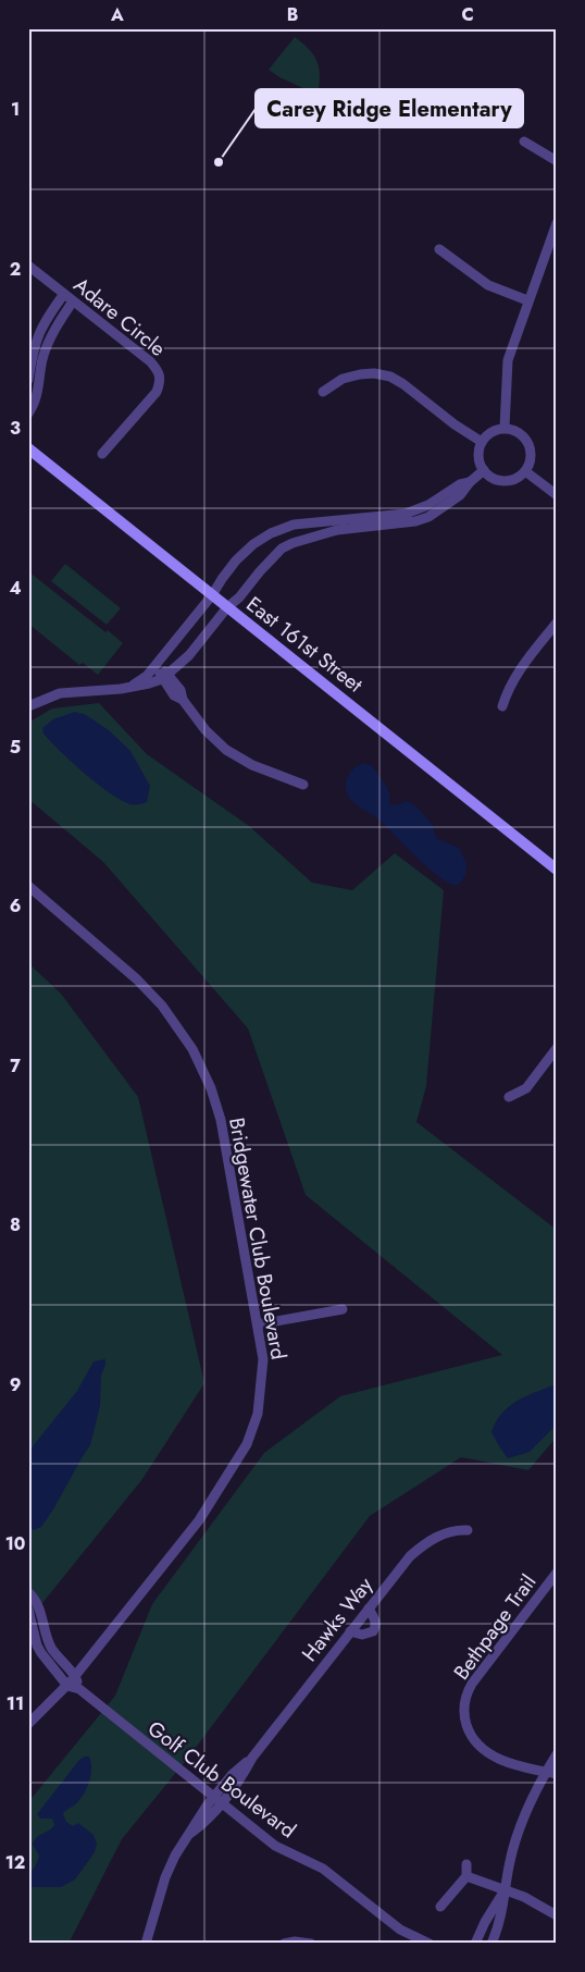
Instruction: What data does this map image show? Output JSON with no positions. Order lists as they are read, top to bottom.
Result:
{
  "streets": {
    "street": [
      "Adare Circle",
      "East 161st Street",
      "Bridgewater Club Boulevard",
      "Hawks Way",
      "Bethpage Trail",
      "Golf Club Boulevard"
    ]
  },
  "crossings": [
    ["Bridgewater Club Boulevard", "Golf Club Boulevard"],
    ["Hawks Way", "Golf Club Boulevard"]
  ],
  "places": ["Carey Ridge Elementary"],
  "grid": {
    "columns": ["A", "B", "C"],
    "rows": [
      "1",
      "2",
      "3",
      "4",
      "5",
      "6",
      "7",
      "8",
      "9",
      "10",
      "11",
      "12"
    ]
  }
}
